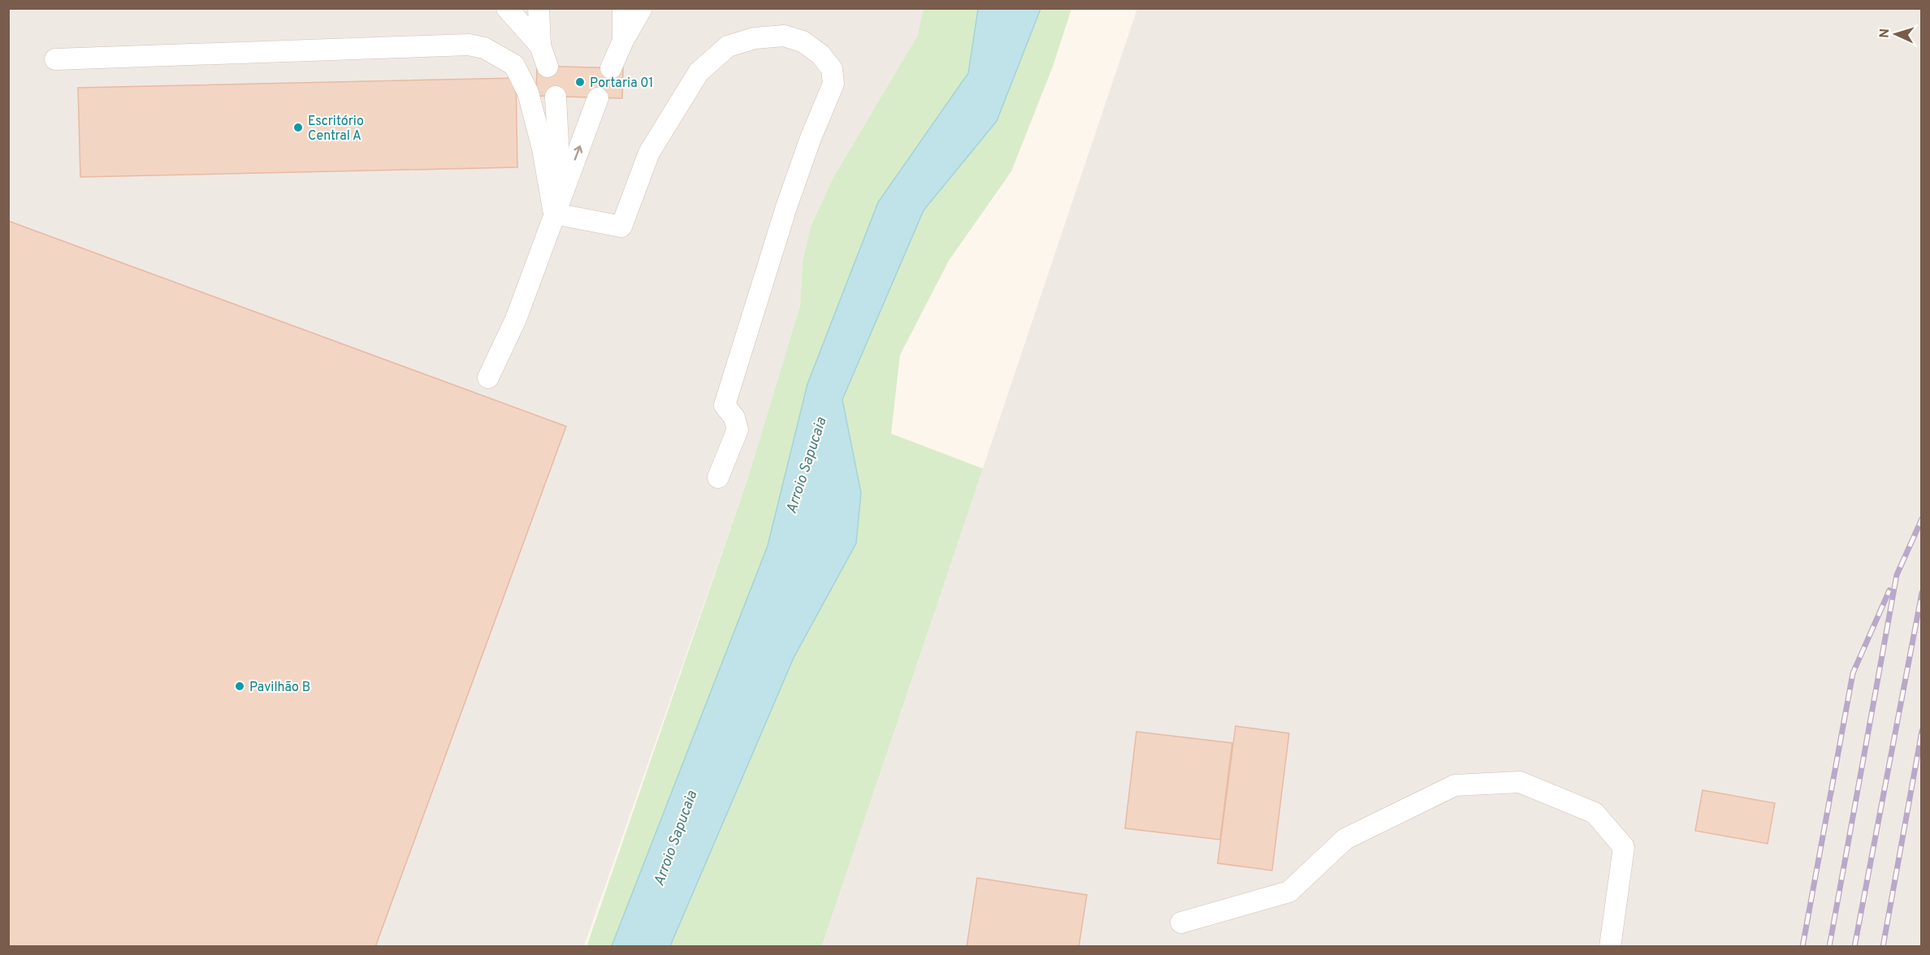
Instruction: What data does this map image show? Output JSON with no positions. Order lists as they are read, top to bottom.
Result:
{
  "water": ["Arroio Sapucaia"],
  "places": ["Portaria 01", "Escritório Central A", "Pavilhão B"],
  "north": "left"
}
